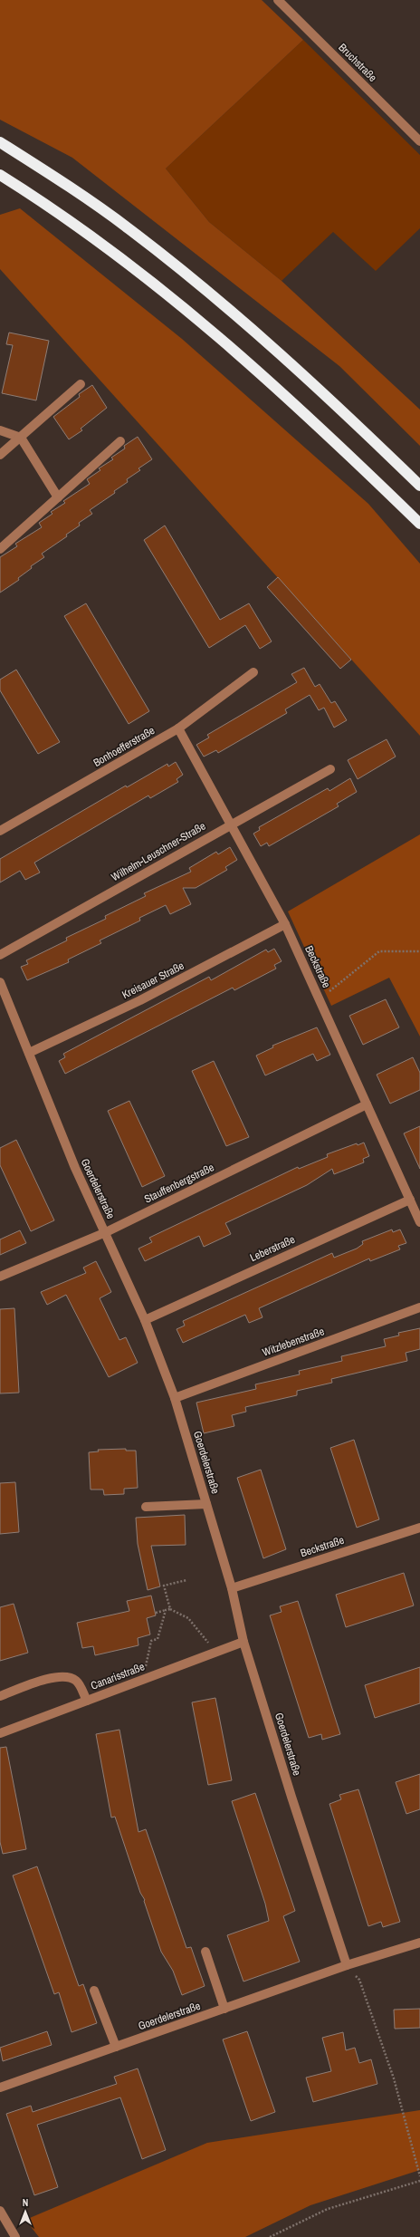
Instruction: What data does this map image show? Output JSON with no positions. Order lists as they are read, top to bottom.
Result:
{
  "streets": {
    "street": [
      "Bruchstraße",
      "Bonhoefferstraße",
      "Wilhelm-Leuschner-Straße",
      "Beckstraße",
      "Kreisauer Straße",
      "Stauffenbergstraße",
      "Goerdelerstraße",
      "Leberstraße",
      "Witzlebenstraße",
      "Canarisstraße"
    ]
  },
  "crossings": [
    ["Bonhoefferstraße", "Beckstraße"],
    ["Wilhelm-Leuschner-Straße", "Beckstraße"],
    ["Beckstraße", "Kreisauer Straße"],
    ["Beckstraße", "Stauffenbergstraße"],
    ["Beckstraße", "Goerdelerstraße"],
    ["Beckstraße", "Leberstraße"],
    ["Kreisauer Straße", "Goerdelerstraße"],
    ["Stauffenbergstraße", "Goerdelerstraße"],
    ["Goerdelerstraße", "Leberstraße"],
    ["Goerdelerstraße", "Witzlebenstraße"],
    ["Goerdelerstraße", "Canarisstraße"]
  ],
  "north": "top"
}
